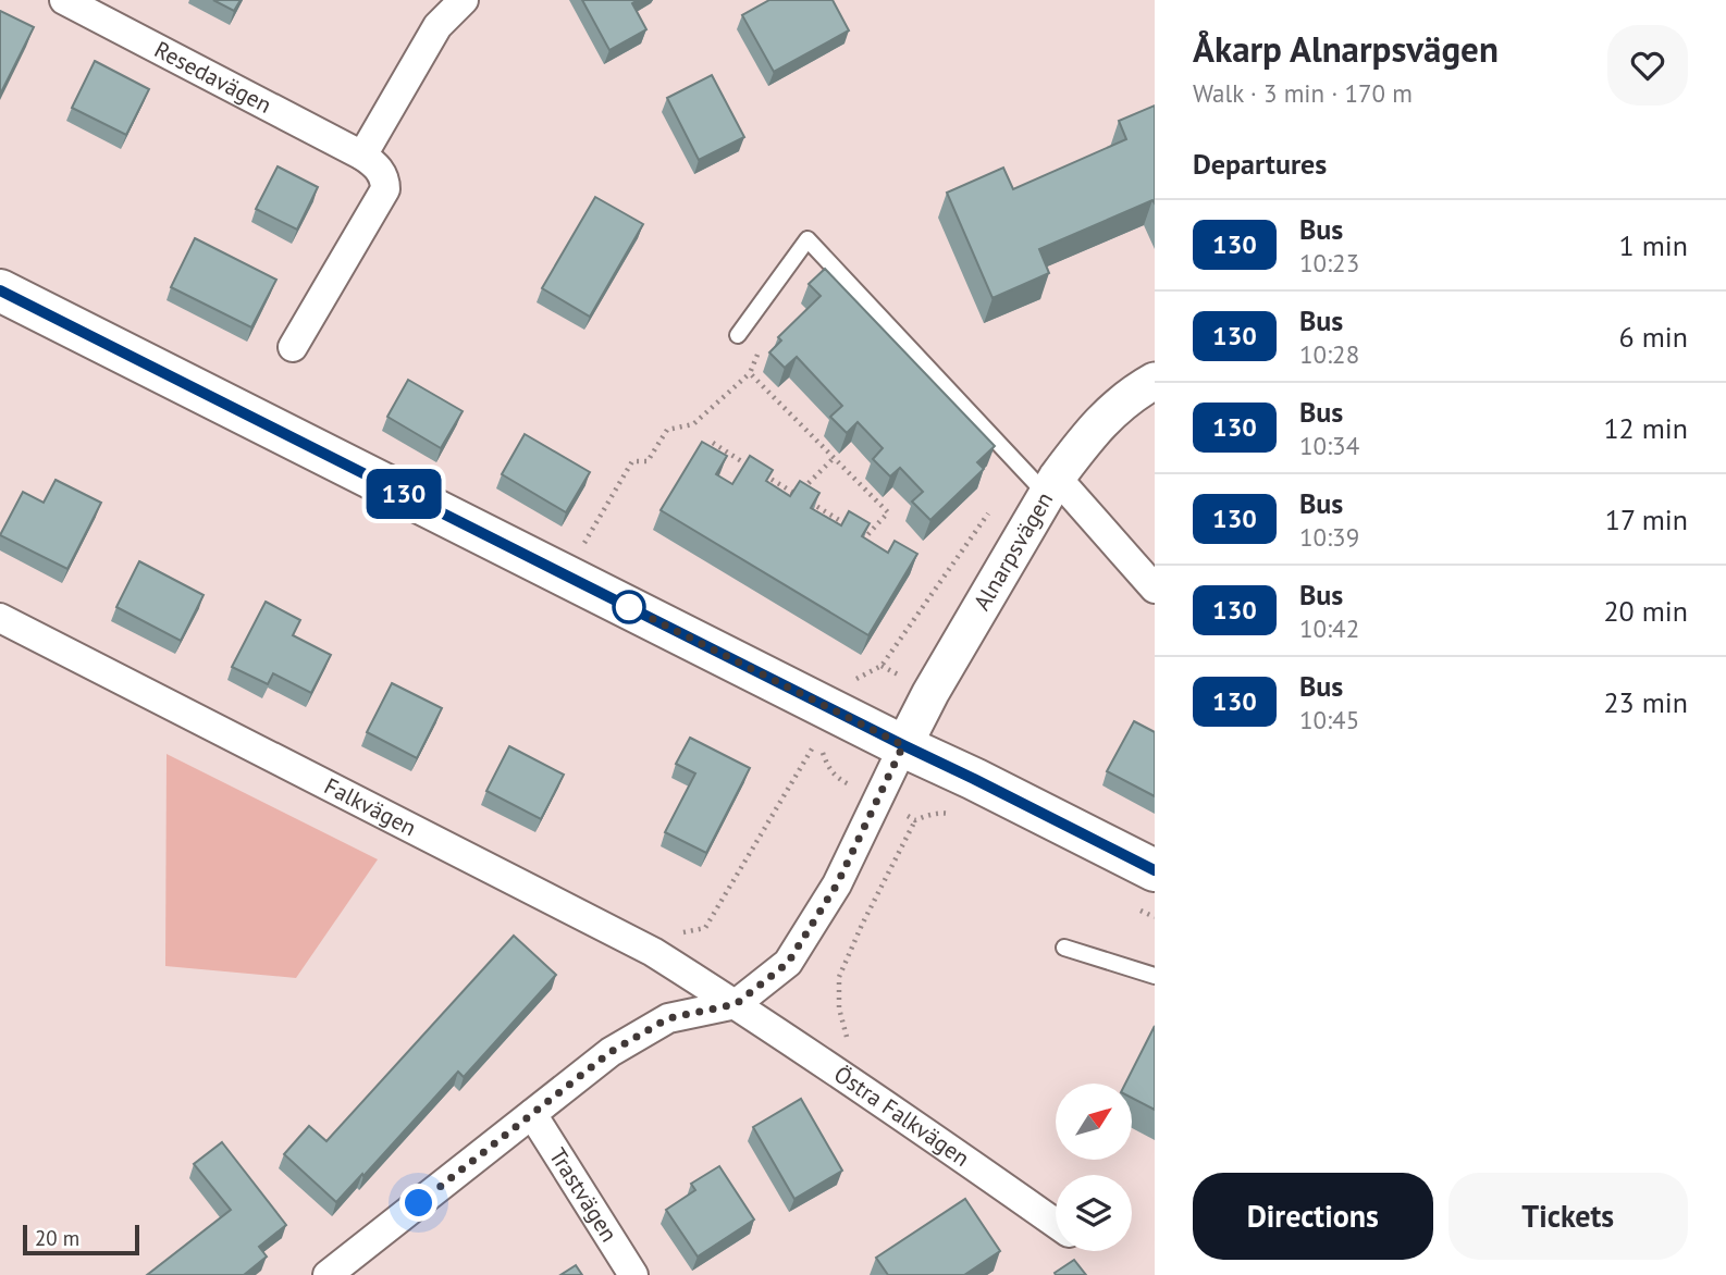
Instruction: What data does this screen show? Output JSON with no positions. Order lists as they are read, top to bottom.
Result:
{
  "streets": {
    "street": [
      "Resedavägen",
      "Alnarpsvägen",
      "Falkvägen",
      "Östra Falkvägen",
      "Trastvägen"
    ]
  },
  "crossings": [
    ["Falkvägen", "Östra Falkvägen"]
  ],
  "lines": ["bus line 130"],
  "scale_bar": "20 m",
  "north": "top right",
  "page": {
    "on_map": "130",
    "heading": [
      ["Åkarp Alnarpsvägen", "Walk · 3 min · 170 m"],
      "Departures"
    ],
    "list": [
      {
        "mark": "130",
        "name": "Bus",
        "note": "10:23",
        "value": "1 min"
      },
      {
        "mark": "130",
        "name": "Bus",
        "note": "10:28",
        "value": "6 min"
      },
      {
        "mark": "130",
        "name": "Bus",
        "note": "10:34",
        "value": "12 min"
      },
      {
        "mark": "130",
        "name": "Bus",
        "note": "10:39",
        "value": "17 min"
      },
      {
        "mark": "130",
        "name": "Bus",
        "note": "10:42",
        "value": "20 min"
      },
      {
        "mark": "130",
        "name": "Bus",
        "note": "10:45",
        "value": "23 min"
      }
    ],
    "buttons": ["Directions", "Tickets"],
    "scale": "20 m"
  }
}
